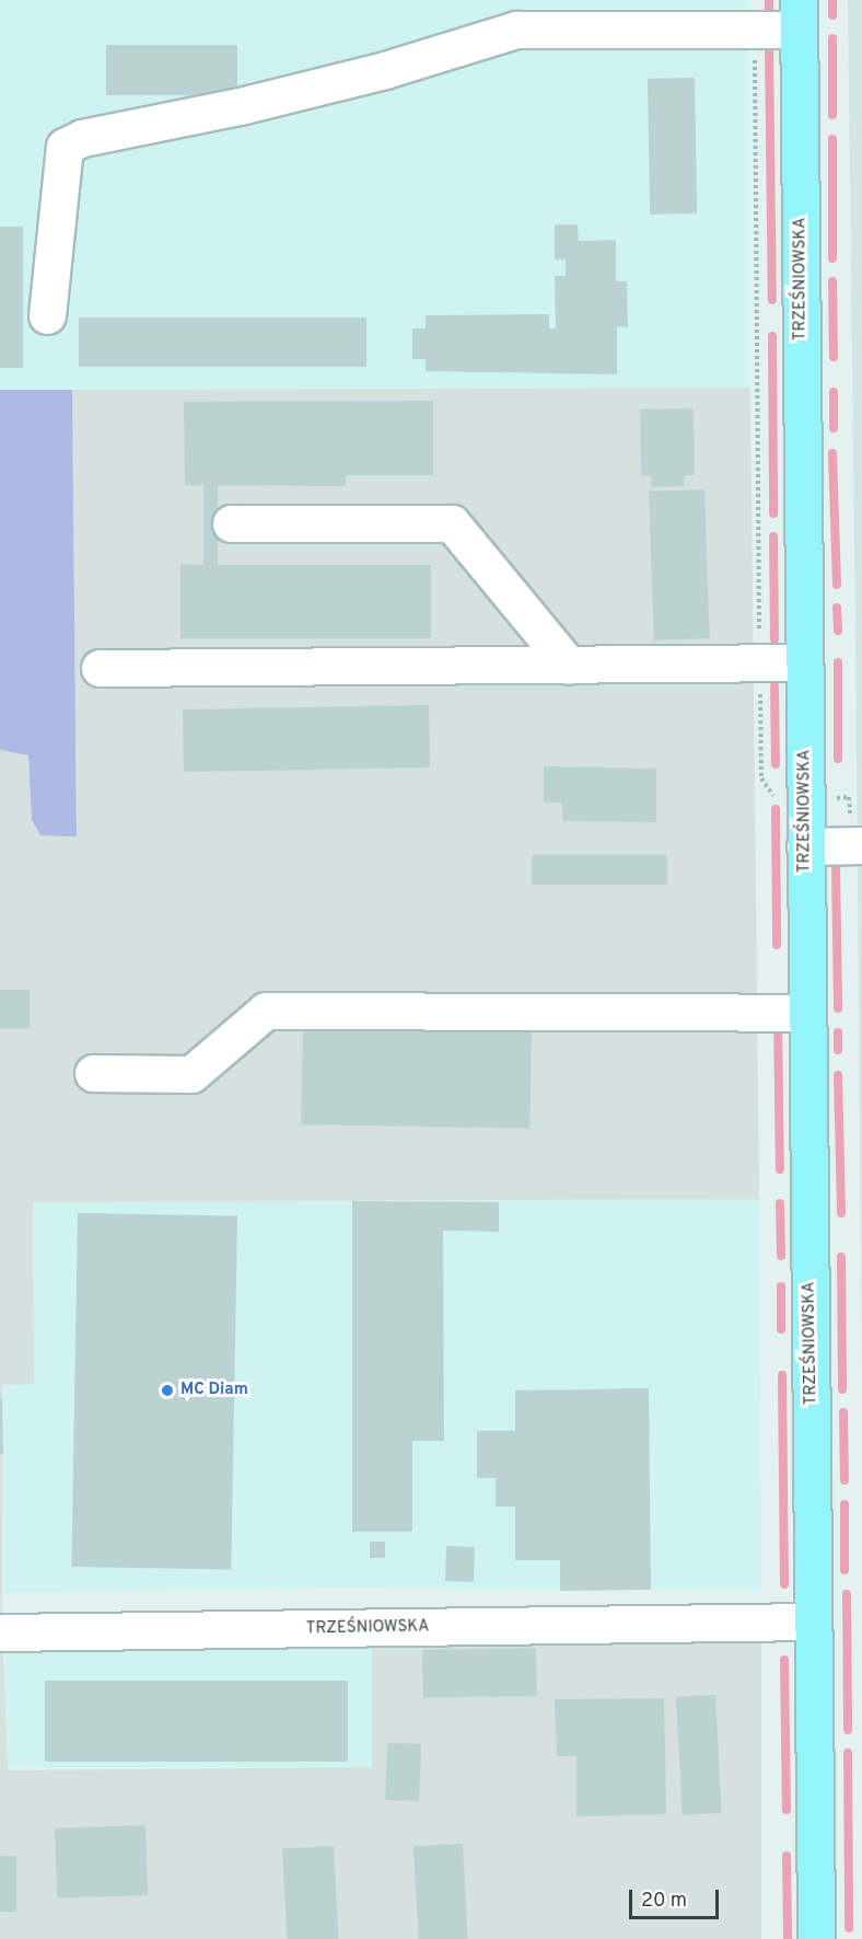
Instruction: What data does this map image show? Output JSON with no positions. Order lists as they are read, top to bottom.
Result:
{
  "streets": {
    "main road": ["TRZEŚNIOWSKA"]
  },
  "places": ["MC Diam"],
  "scale_bar": "20 m"
}
